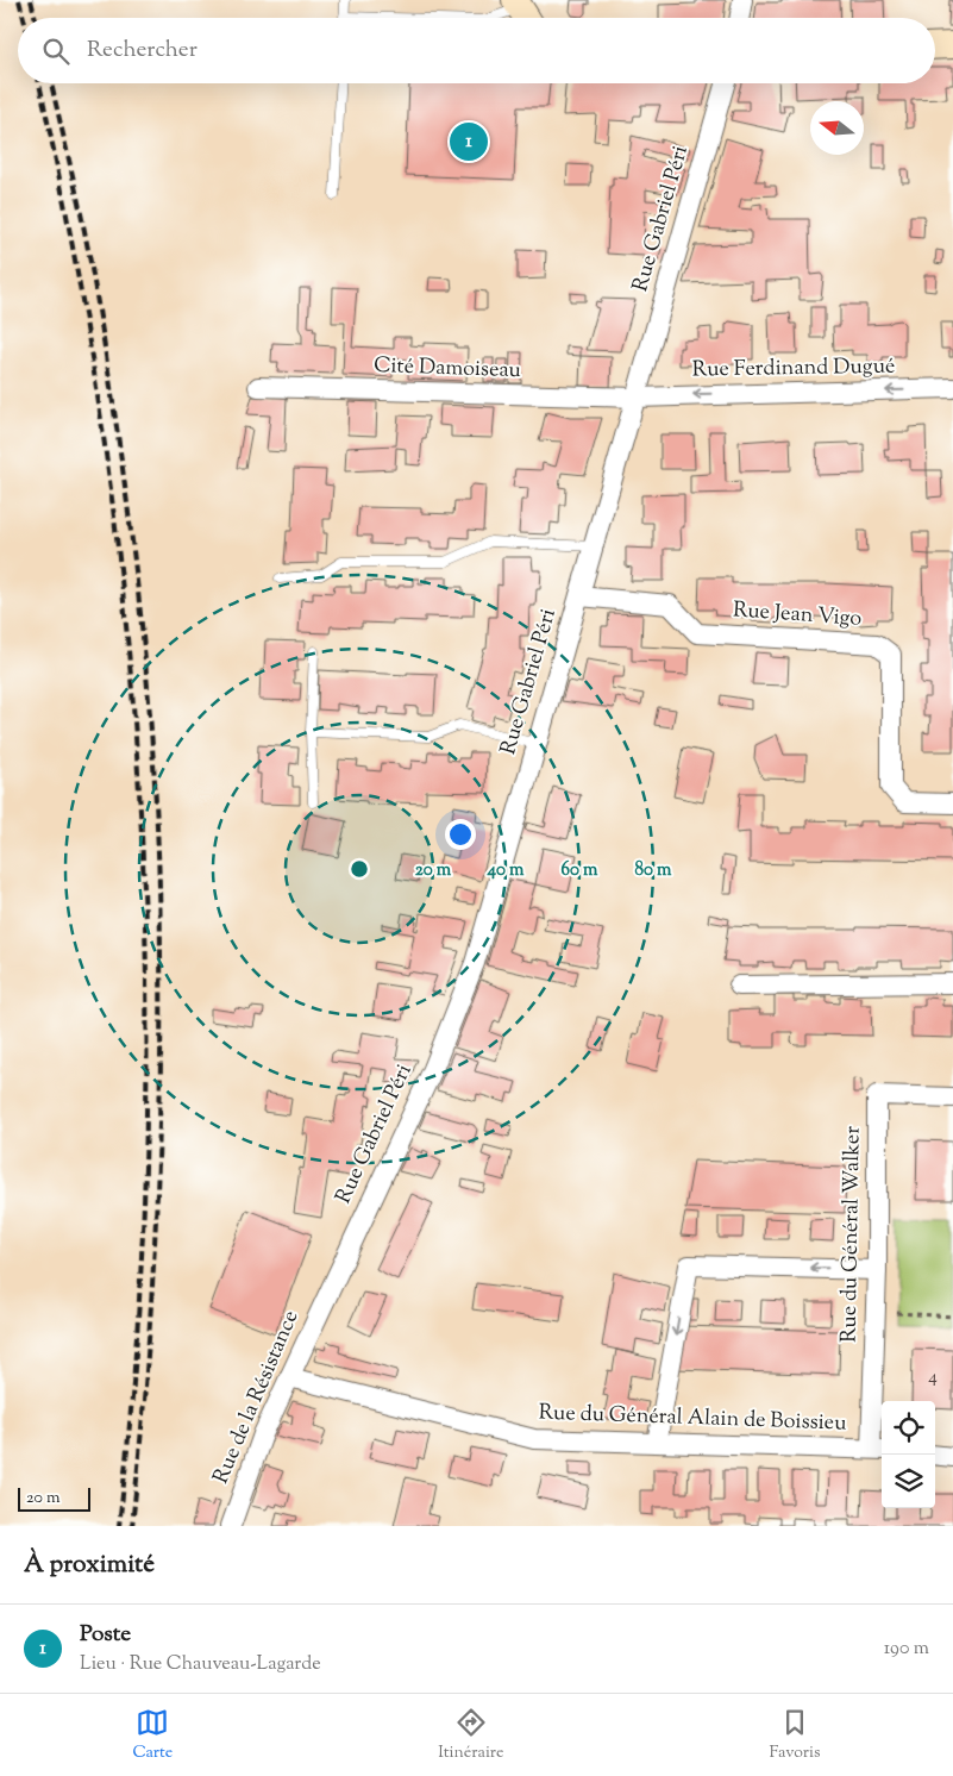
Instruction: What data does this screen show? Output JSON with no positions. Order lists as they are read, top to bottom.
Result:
{
  "streets": {
    "street": [
      "Rue Gabriel Péri",
      "Cité Damoiseau",
      "Rue Ferdinand Dugué",
      "Rue Jean Vigo",
      "Rue du Général Walker",
      "Rue de la Résistance",
      "Rue du Général Alain de Boissieu"
    ]
  },
  "crossings": [
    ["Rue Gabriel Péri", "Cité Damoiseau"],
    ["Rue Gabriel Péri", "Rue Ferdinand Dugué"],
    ["Rue Gabriel Péri", "Rue Jean Vigo"],
    ["Rue Gabriel Péri", "Rue de la Résistance"],
    ["Cité Damoiseau", "Rue Ferdinand Dugué"],
    ["Rue du Général Walker", "Rue du Général Alain de Boissieu"],
    ["Rue de la Résistance", "Rue du Général Alain de Boissieu"]
  ],
  "one_way": ["Rue Ferdinand Dugué"],
  "house_numbers": ["4"],
  "scale_bar": "20 m",
  "north": "left",
  "page": {
    "search": "Rechercher",
    "pins": "1",
    "scale": "20 m",
    "heading": "À proximité",
    "list": [
      {
        "mark": "1",
        "name": "Poste",
        "note": "Lieu · Rue Chauveau-Lagarde",
        "value": "190 m"
      }
    ],
    "nav": ["Carte", "Itinéraire", "Favoris"]
  },
  "rings": [
    "20 m",
    "40 m",
    "60 m",
    "80 m"
  ]
}
